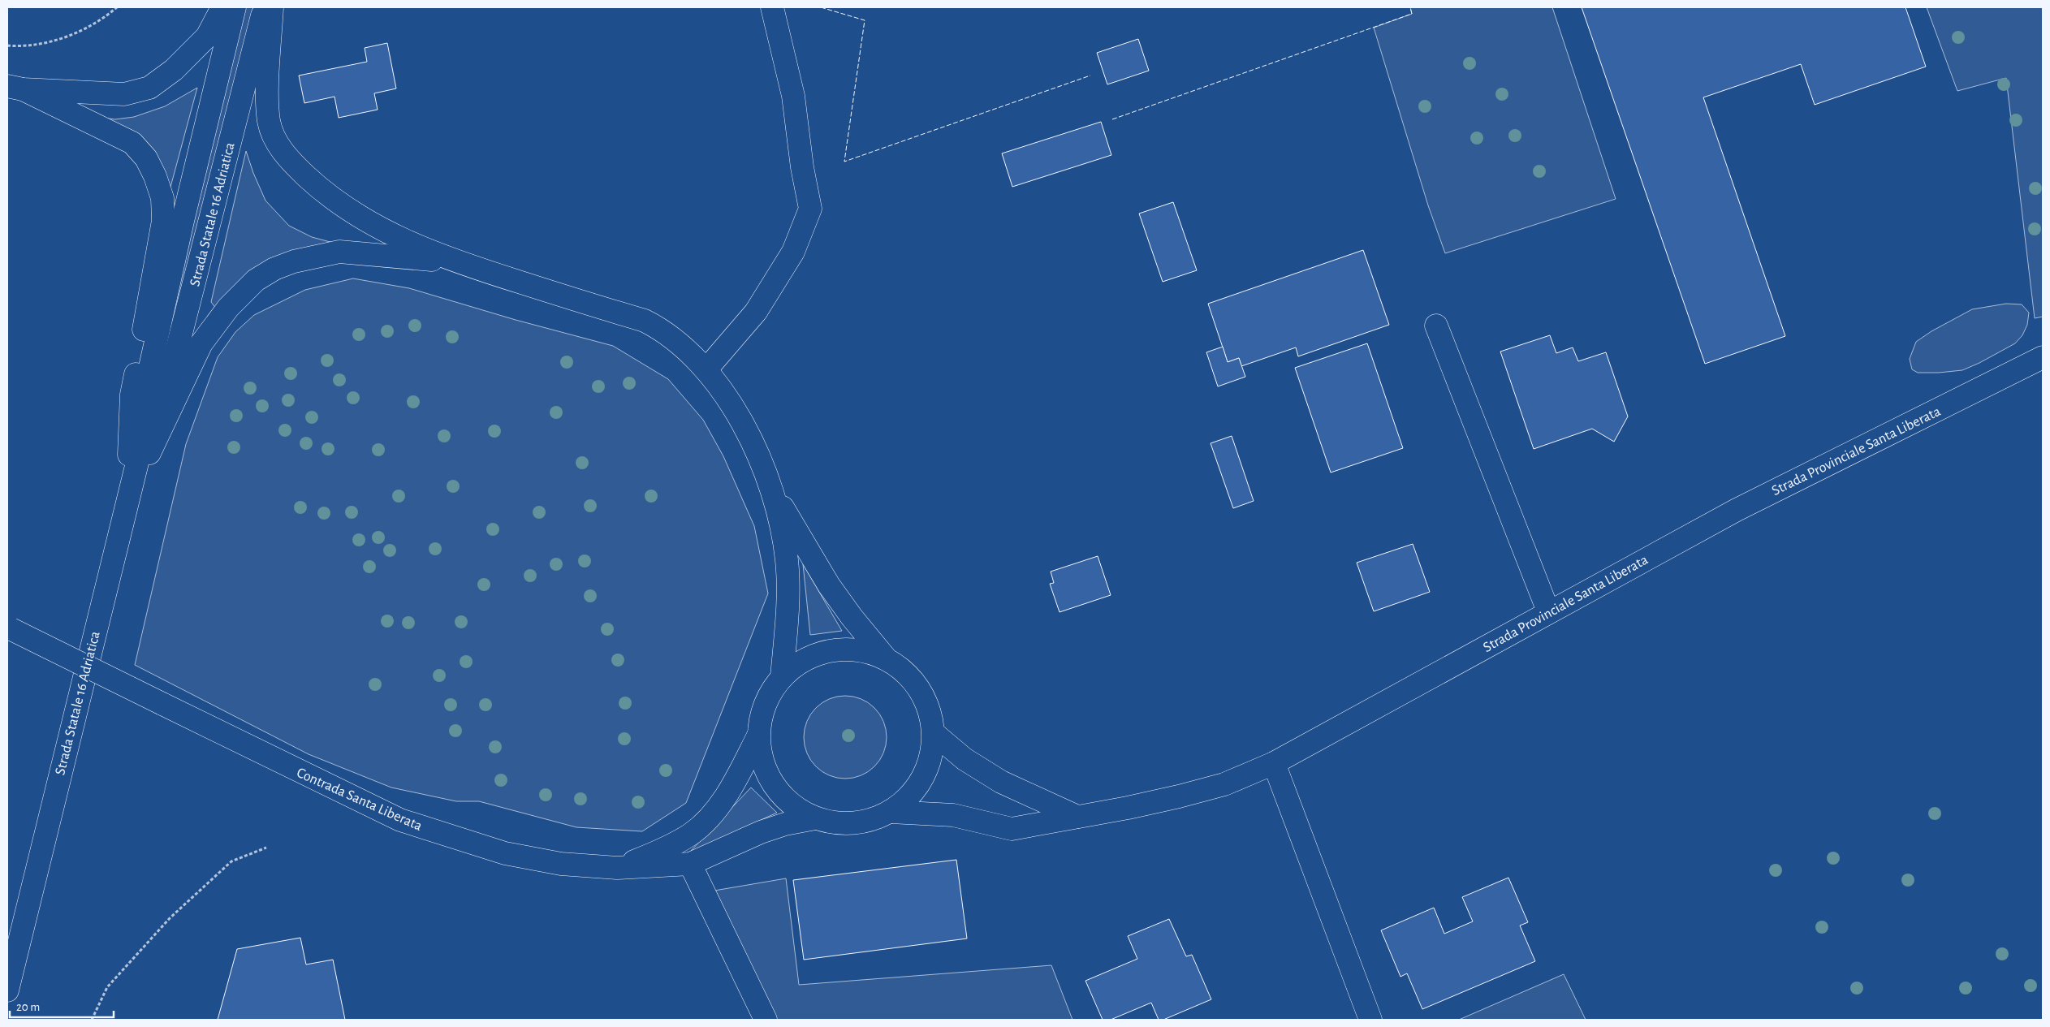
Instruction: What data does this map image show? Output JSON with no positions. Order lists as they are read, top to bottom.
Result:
{
  "streets": {
    "main road": ["Strada Statale 16 Adriatica", "Strada Provinciale Santa Liberata", "Contrada Santa Liberata"]
  },
  "scale_bar": "20 m"
}
